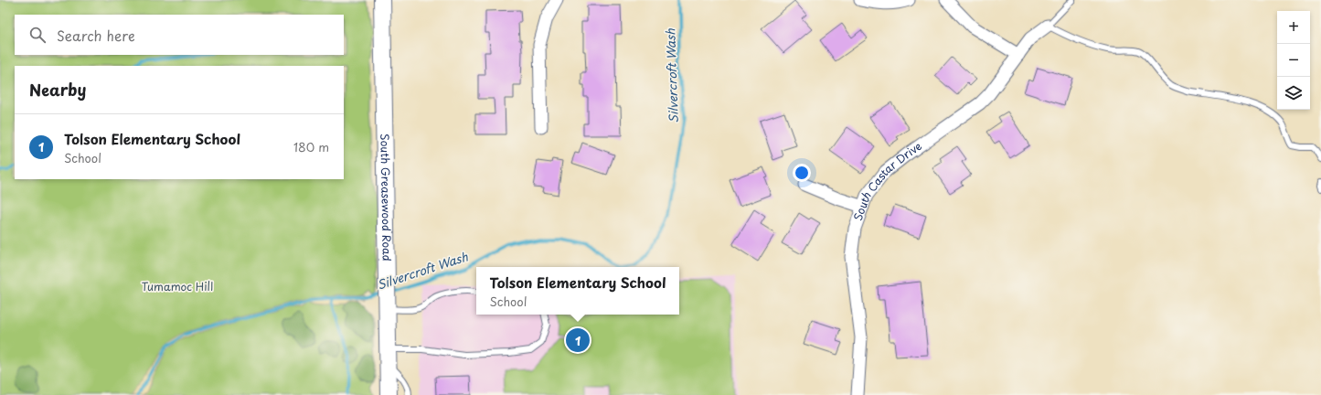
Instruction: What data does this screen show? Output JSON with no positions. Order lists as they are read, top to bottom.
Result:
{
  "streets": {
    "main road": ["South Greasewood Road"],
    "street": ["South Castar Drive"]
  },
  "water": ["Silvercroft Wash"],
  "parks": ["Tumamoc Hill"],
  "page": {
    "map_buttons": ["+", "−"],
    "search": "Search here",
    "heading": "Nearby",
    "list": [
      {
        "mark": "1",
        "name": "Tolson Elementary School",
        "note": "School",
        "value": "180 m"
      }
    ],
    "popup": ["Tolson Elementary School", "School"],
    "pins": "1"
  }
}
